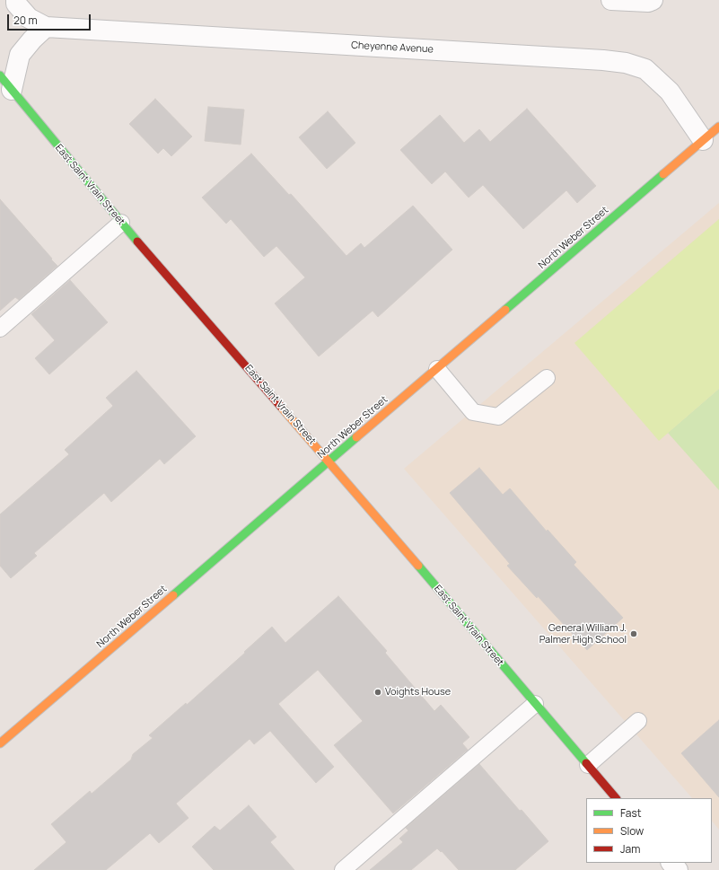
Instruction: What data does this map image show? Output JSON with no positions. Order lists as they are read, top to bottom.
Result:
{
  "streets": {
    "street": ["Cheyenne Avenue", "East Saint Vrain Street", "North Weber Street"]
  },
  "crossings": [
    ["Cheyenne Avenue", "North Weber Street"],
    ["East Saint Vrain Street", "North Weber Street"]
  ],
  "places": ["General William J. Palmer High School", "Voights House"],
  "legend": ["Fast", "Slow", "Jam"],
  "scale_bar": "20 m"
}
